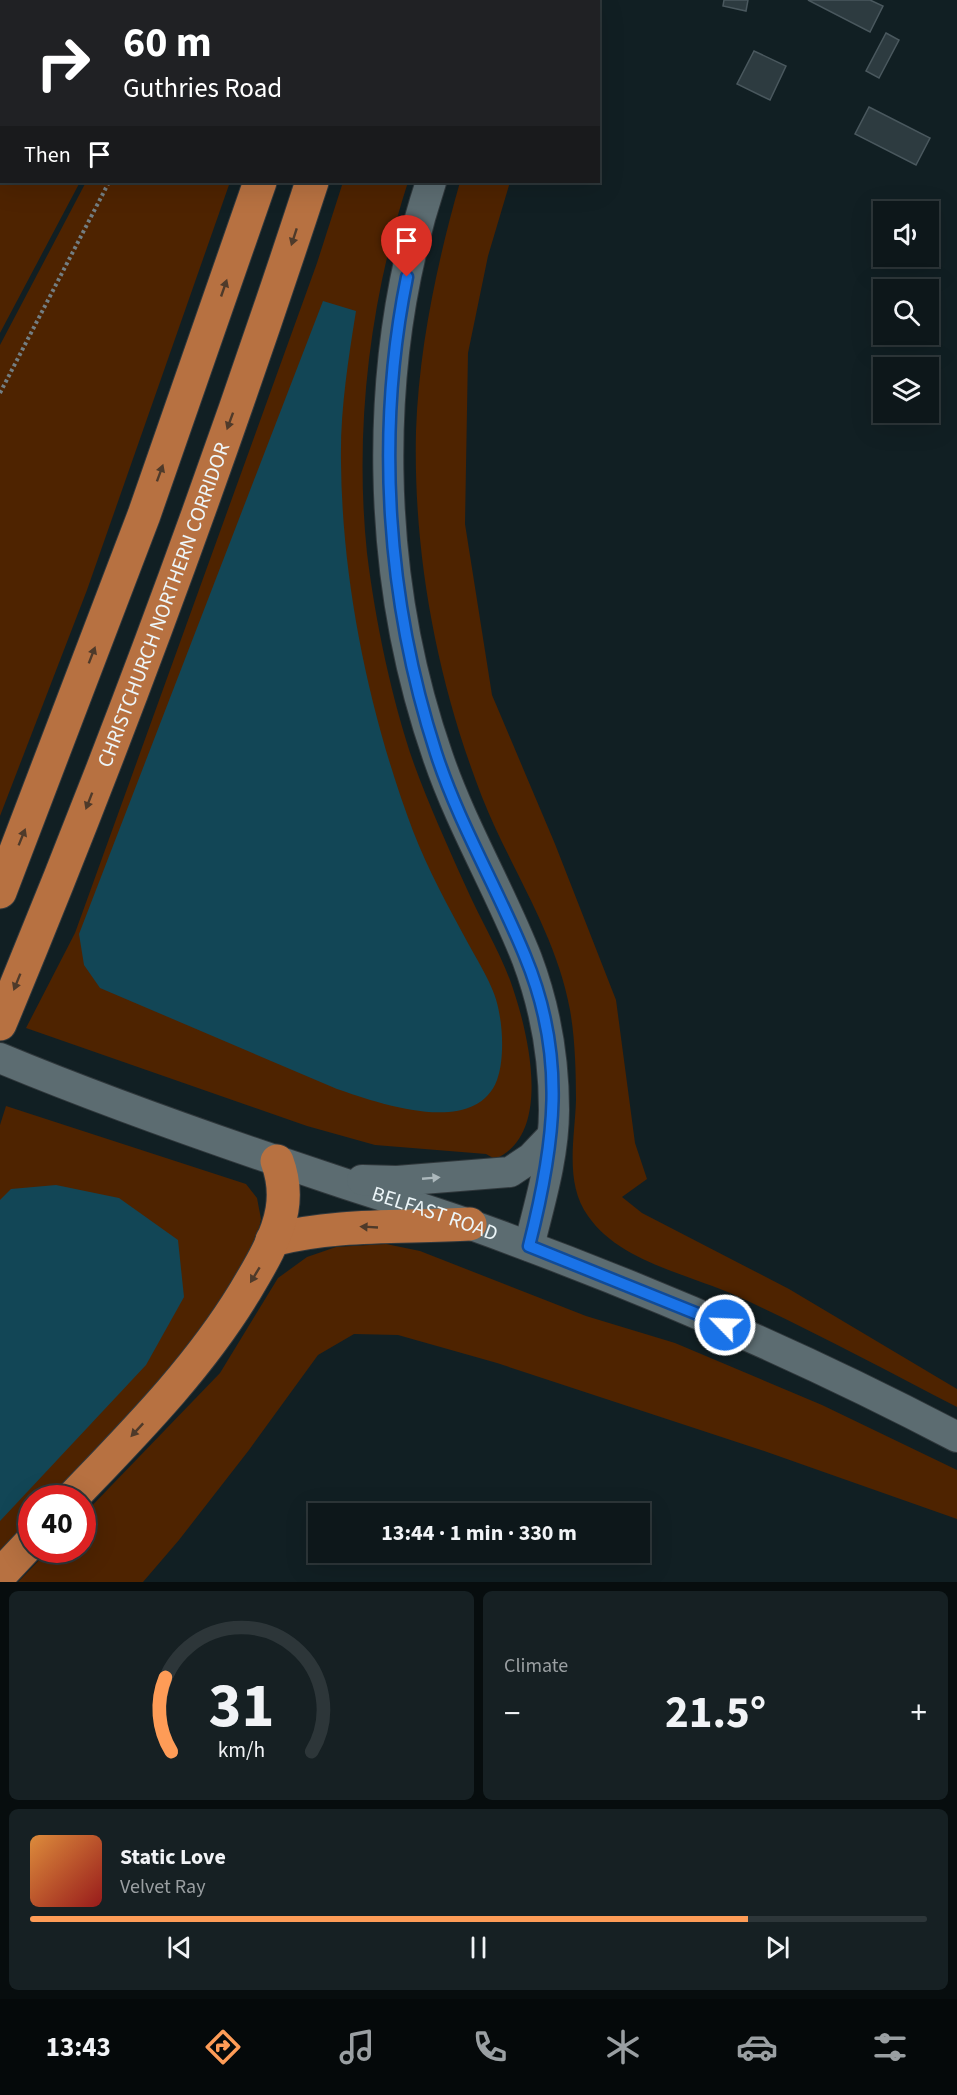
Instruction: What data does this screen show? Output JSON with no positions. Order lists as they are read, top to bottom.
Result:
{
  "streets": {
    "highway": ["CHRISTCHURCH NORTHERN CORRIDOR"],
    "street": ["BELFAST ROAD"]
  },
  "page": {
    "turn": ["60 m", "Guthries Road"],
    "then": "Then",
    "limit": "40",
    "trip": "13:44 · 1 min · 330 m",
    "tile": "Climate",
    "heat": ["−", "21.5°", "+"],
    "song": ["Static Love", "Velvet Ray"],
    "tabs": "13:43",
    "gauge": ["31", "km/h"]
  }
}
